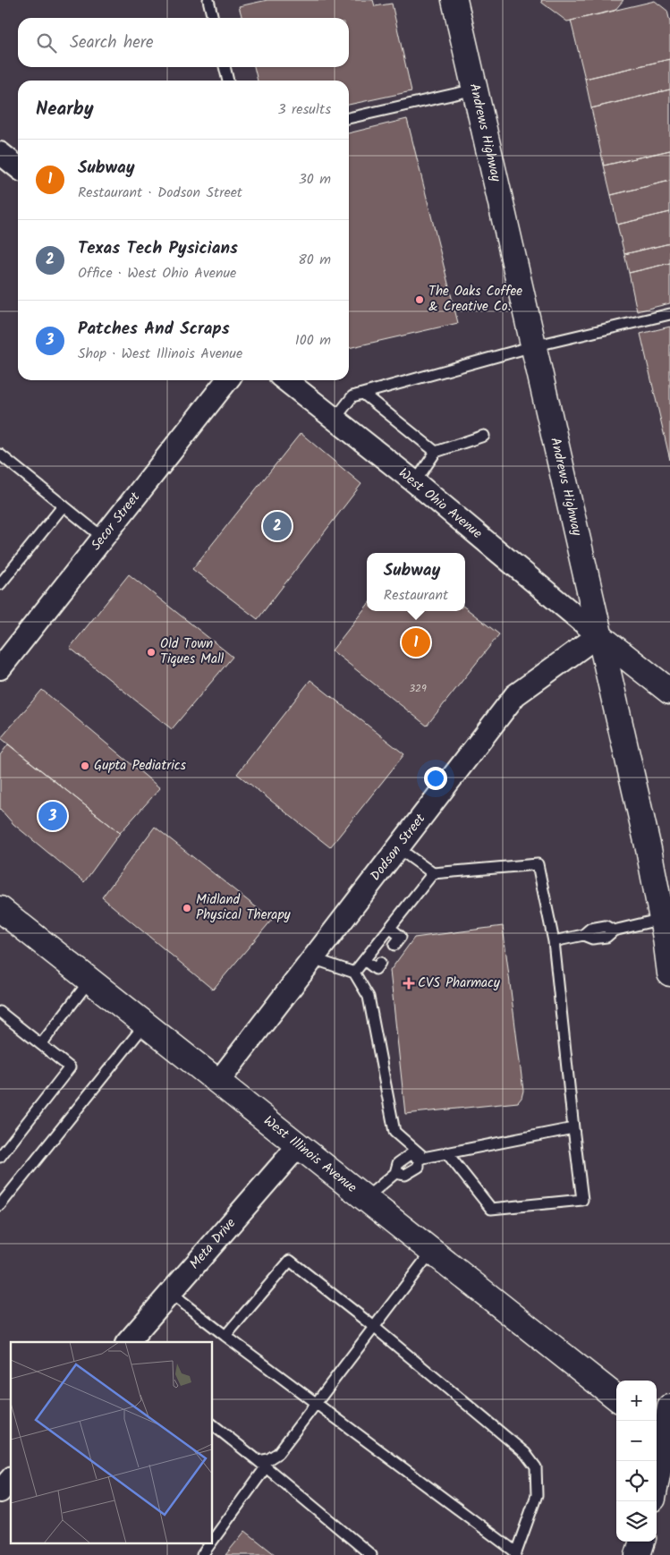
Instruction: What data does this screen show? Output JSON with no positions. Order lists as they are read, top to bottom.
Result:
{
  "streets": {
    "main road": ["Andrews Highway", "West Illinois Avenue"],
    "street": [
      "West Ohio Avenue",
      "Secor Street",
      "Dodson Street",
      "Meta Drive"
    ]
  },
  "crossings": [
    ["Andrews Highway", "West Ohio Avenue"],
    ["Andrews Highway", "Dodson Street"],
    ["West Ohio Avenue", "Dodson Street"],
    ["Dodson Street", "West Illinois Avenue"],
    ["West Illinois Avenue", "Meta Drive"]
  ],
  "places": {
    "other": [
      "The Oaks Coffee & Creative Co.",
      "Old Town Tiques Mall",
      "Gupta Pediatrics",
      "Midland Physical Therapy"
    ],
    "health": ["CVS Pharmacy"]
  },
  "house_numbers": ["329"],
  "page": {
    "search": "Search here",
    "heading": ["Nearby", "3 results"],
    "list": [
      {
        "mark": "1",
        "name": "Subway",
        "note": "Restaurant · Dodson Street",
        "value": "30 m"
      },
      {
        "mark": "2",
        "name": "Texas Tech Pysicians",
        "note": "Office · West Ohio Avenue",
        "value": "80 m"
      },
      {
        "mark": "3",
        "name": "Patches And Scraps",
        "note": "Shop · West Illinois Avenue",
        "value": "100 m"
      }
    ],
    "pins": ["2", "1", "3"],
    "popup": ["Subway", "Restaurant"],
    "map_buttons": ["+", "−"]
  }
}
